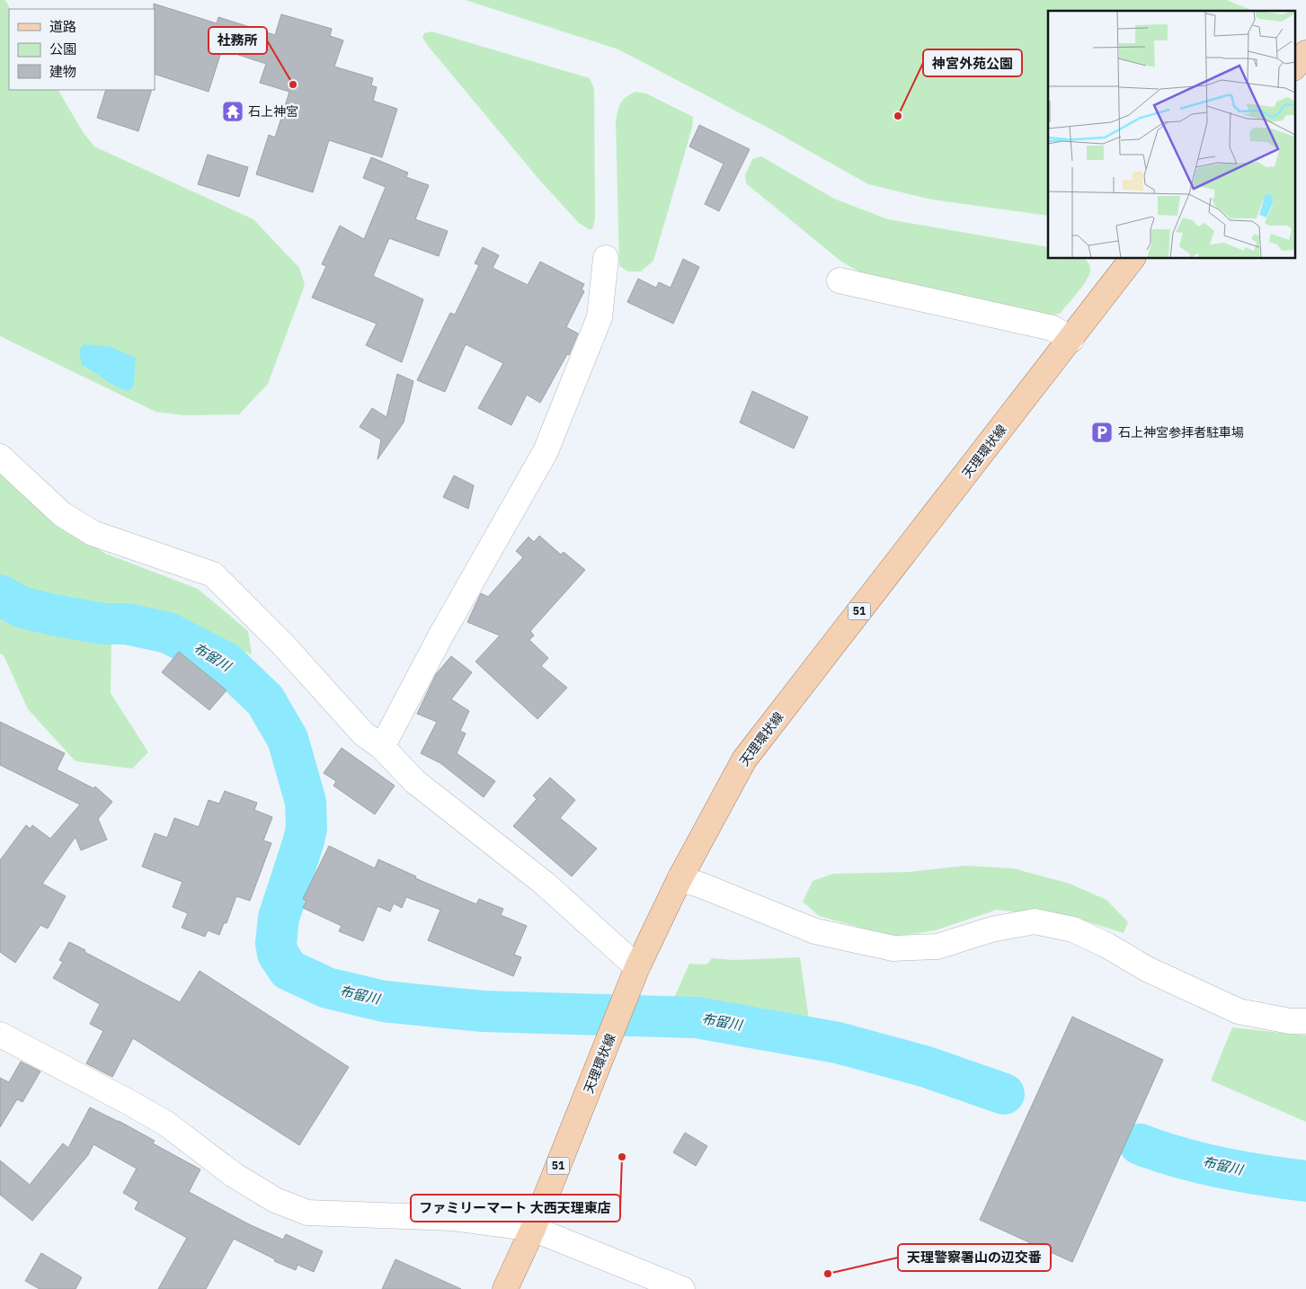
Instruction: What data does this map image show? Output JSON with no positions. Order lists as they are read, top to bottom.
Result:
{
  "streets": {
    "main road": ["天理環状線", "51"]
  },
  "water": ["布留川"],
  "places": {
    "other": [
      "社務所",
      "神宮外苑公園",
      "ファミリーマート 大西天理東店",
      "天理警察署山の辺交番"
    ],
    "temple": ["石上神宮"],
    "parking": ["石上神宮参拝者駐車場"]
  },
  "legend": ["道路", "公園", "建物"]
}
